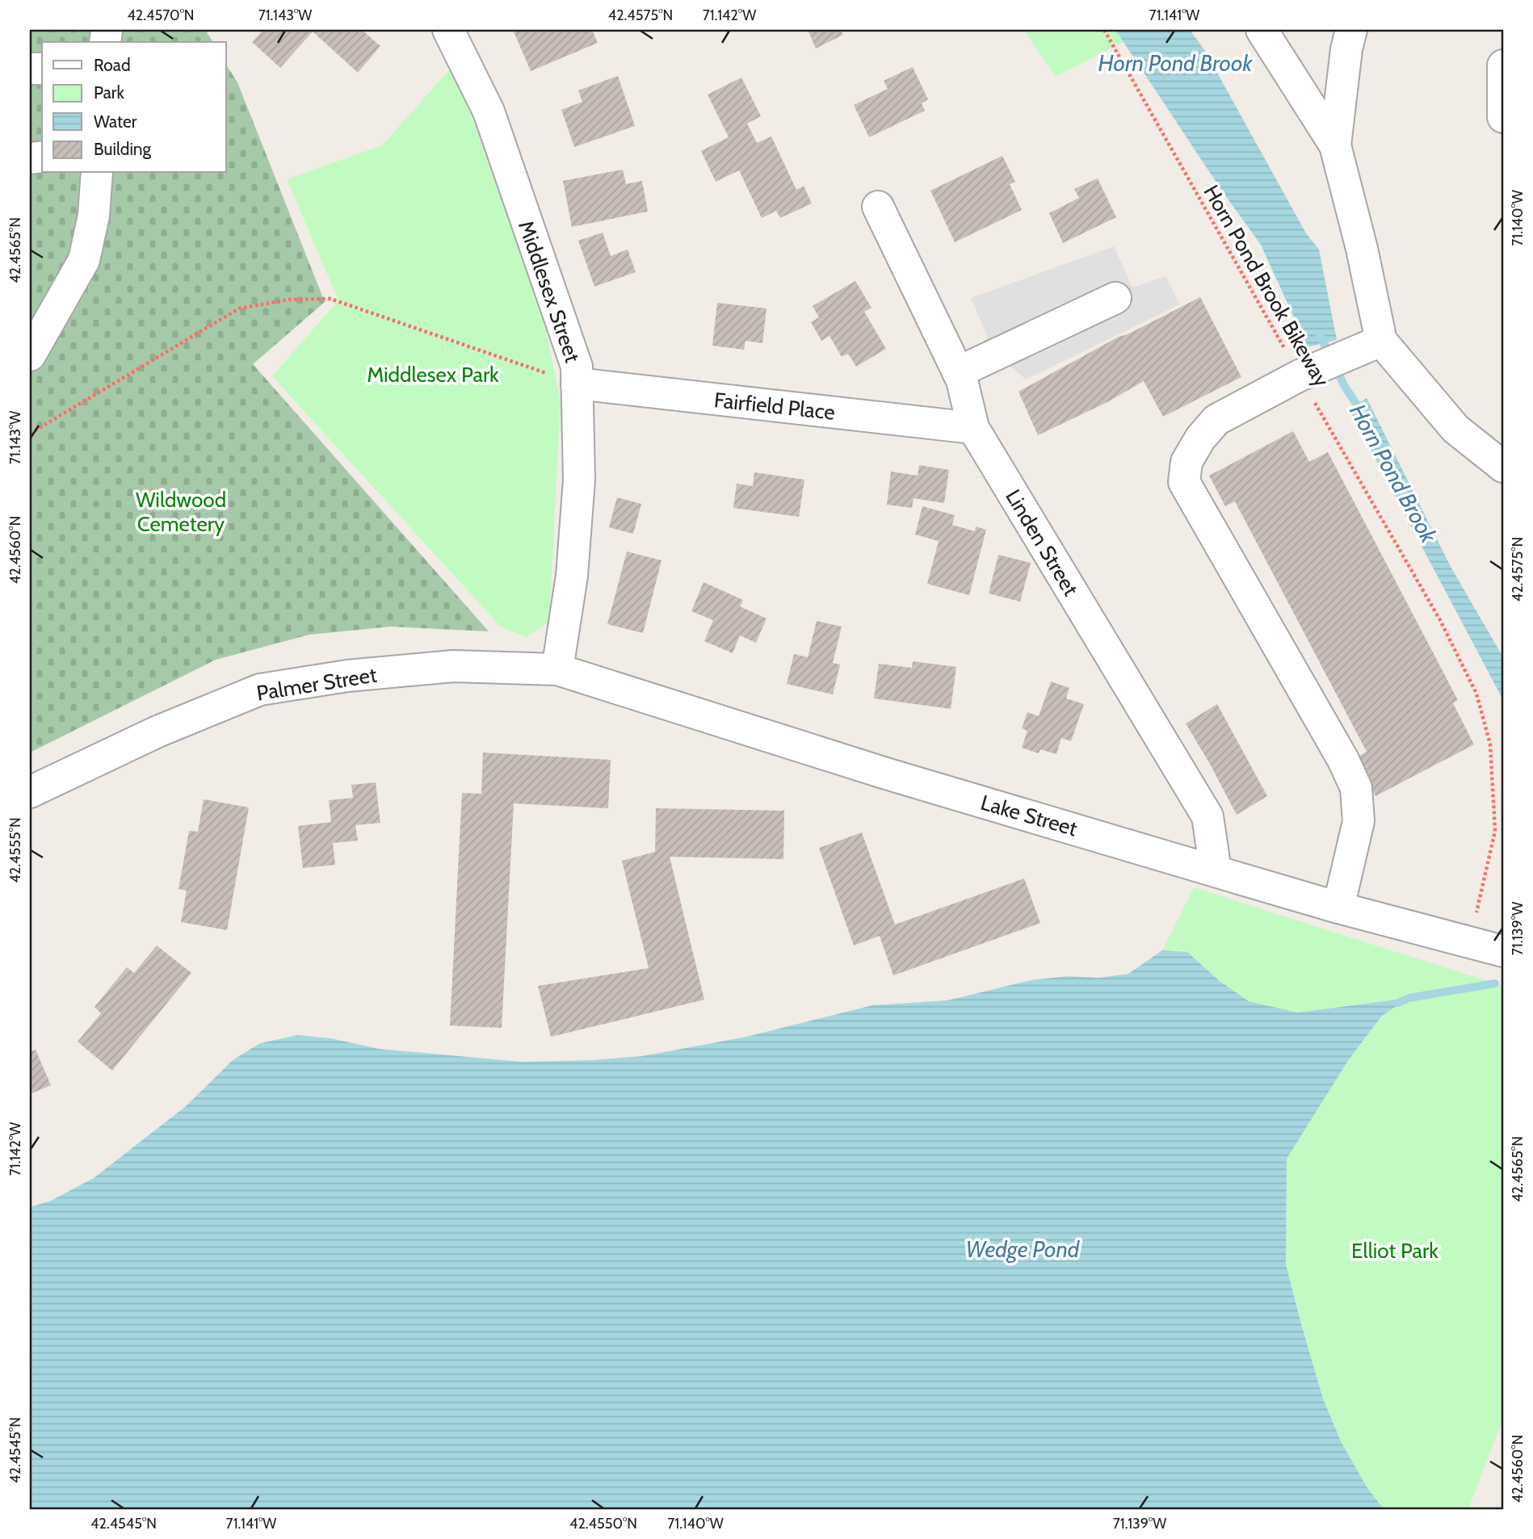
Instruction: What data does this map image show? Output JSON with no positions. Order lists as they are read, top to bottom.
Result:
{
  "streets": {
    "street": [
      "Middlesex Street",
      "Fairfield Place",
      "Linden Street",
      "Palmer Street",
      "Lake Street"
    ],
    "path": ["Horn Pond Brook Bikeway"]
  },
  "crossings": [
    ["Horn Pond Brook Bikeway", "Lake Street"],
    ["Middlesex Street", "Fairfield Place"],
    ["Middlesex Street", "Palmer Street"],
    ["Middlesex Street", "Lake Street"],
    ["Fairfield Place", "Linden Street"],
    ["Linden Street", "Lake Street"],
    ["Palmer Street", "Lake Street"]
  ],
  "water": ["Horn Pond Brook", "Wedge Pond"],
  "parks": ["Middlesex Park", "Wildwood Cemetery", "Elliot Park"],
  "legend": [
    "Road",
    "Park",
    "Water",
    "Building"
  ],
  "coordinates": [
    "42.4570°N",
    "71.143°W",
    "42.4575°N",
    "71.142°W",
    "71.141°W",
    "71.140°W",
    "42.4565°N",
    "42.4560°N",
    "42.4555°N",
    "71.139°W",
    "42.4545°N",
    "42.4550°N"
  ]
}
